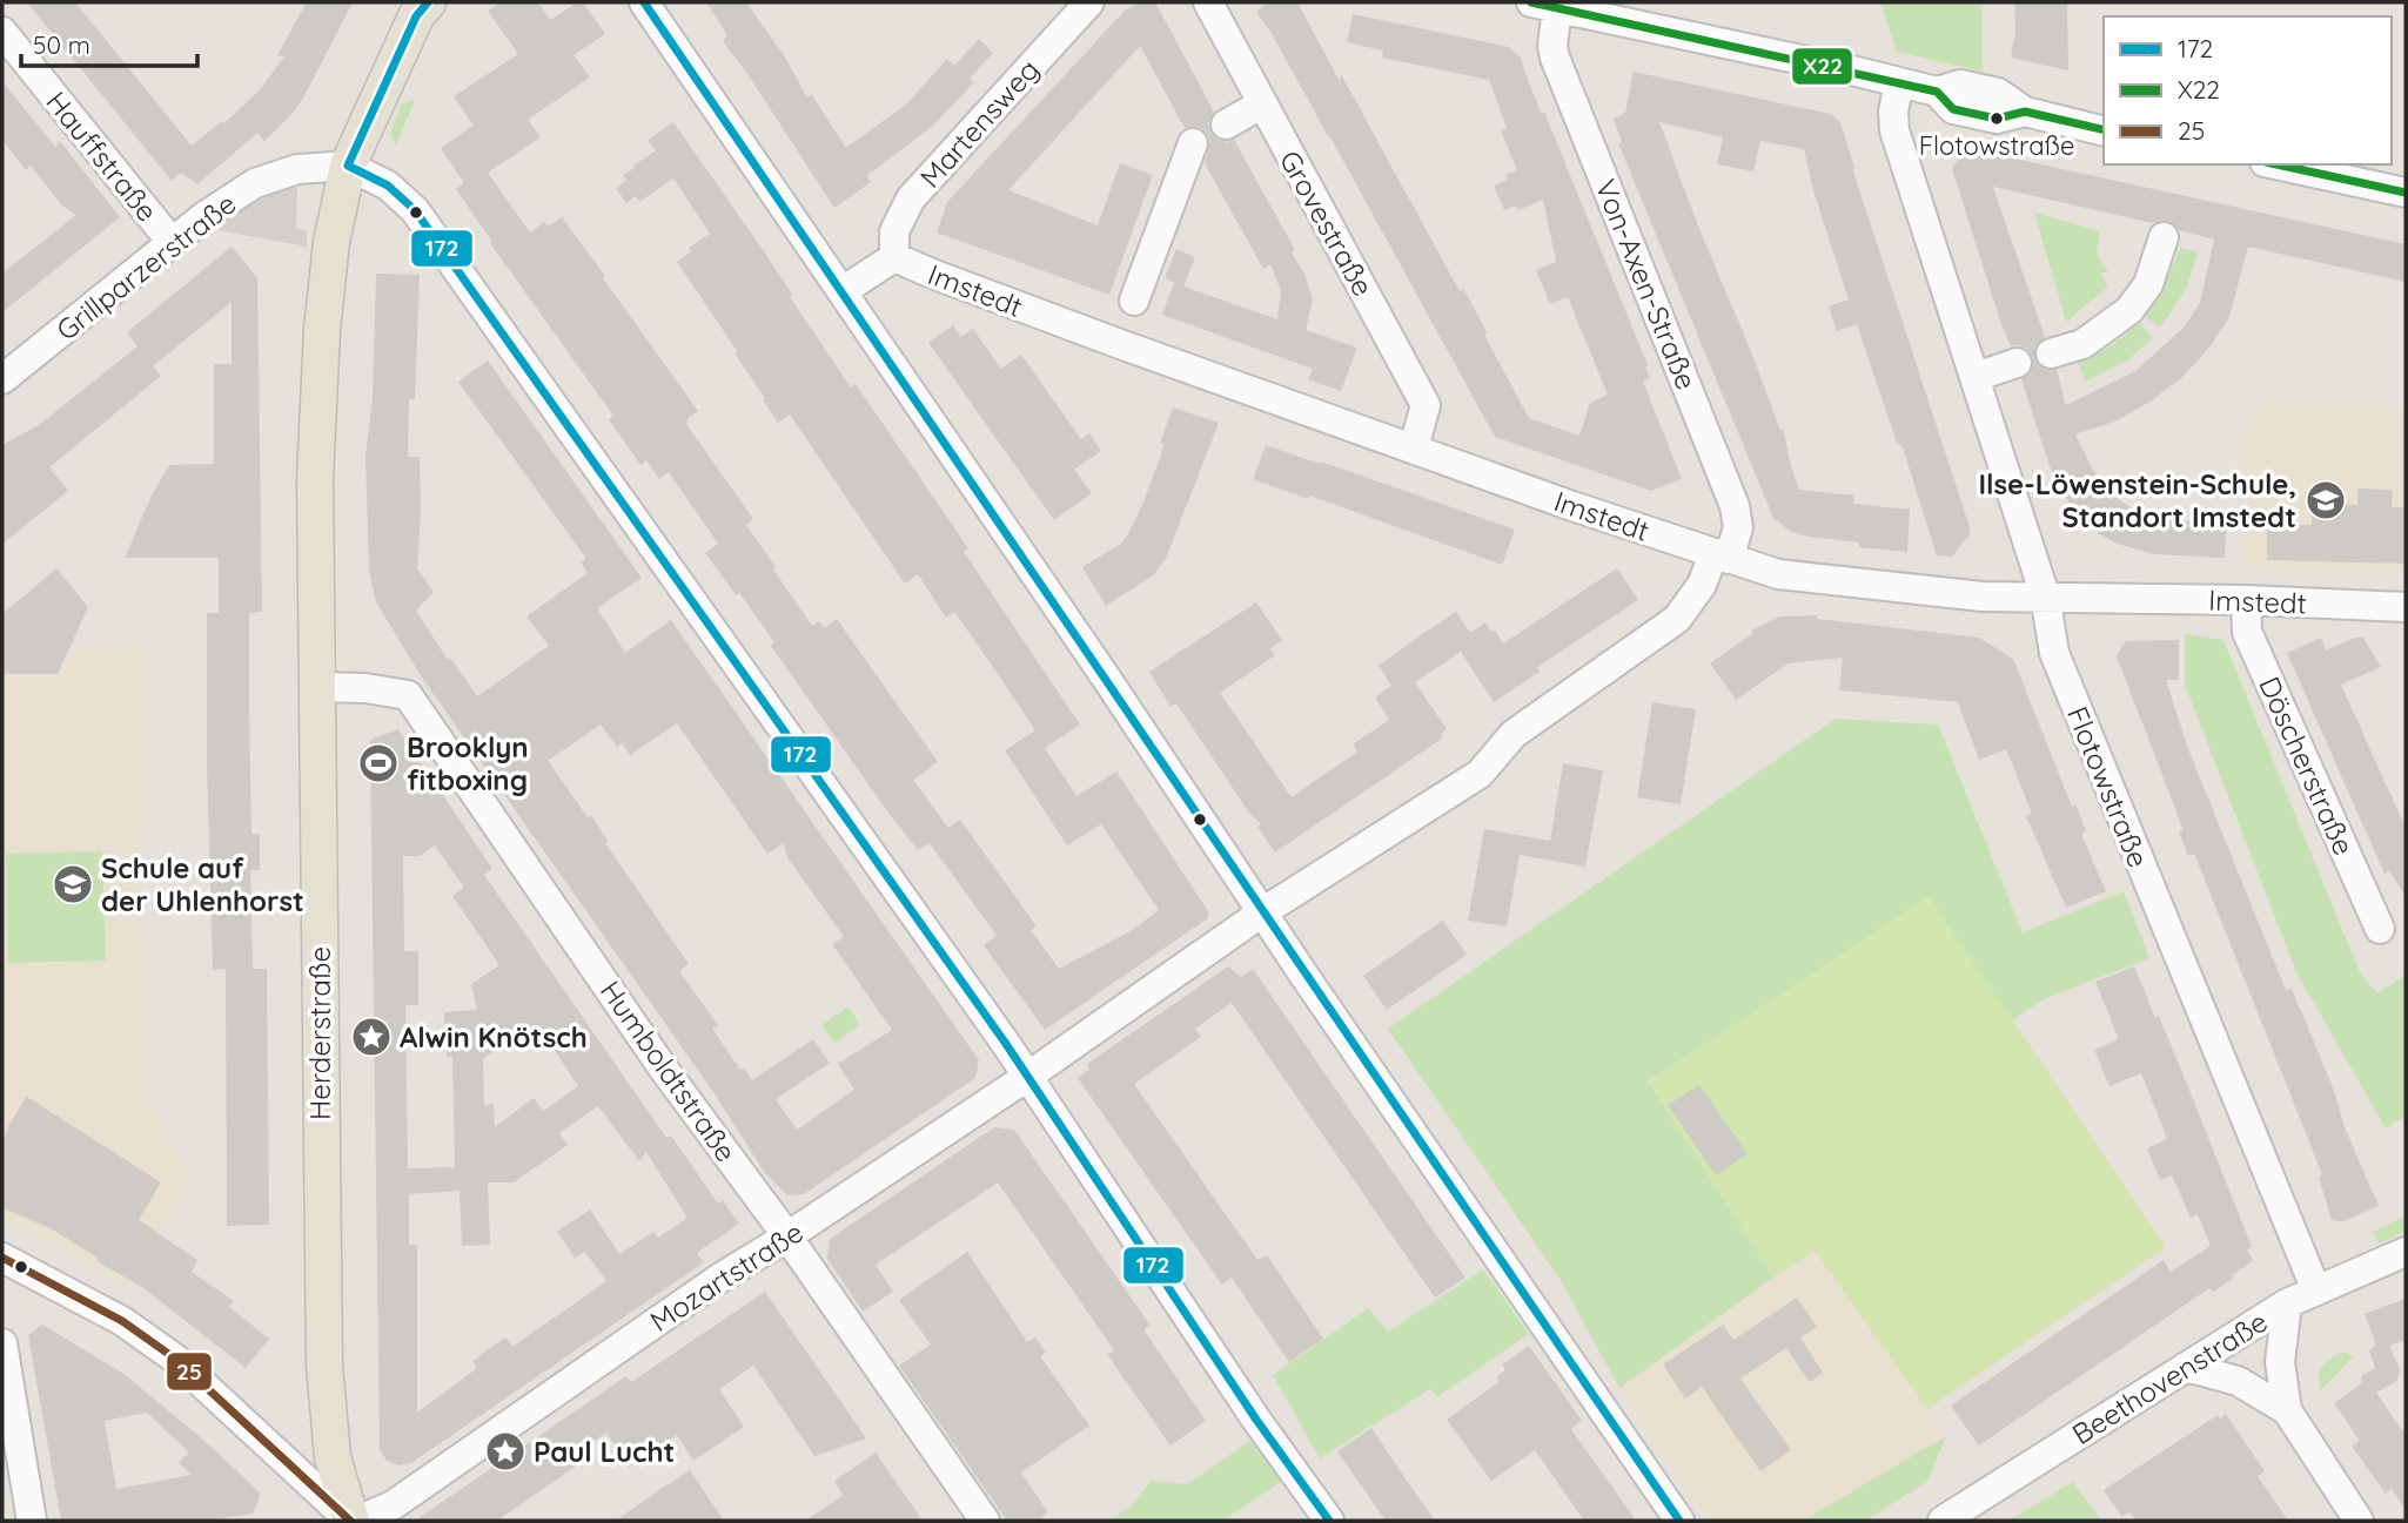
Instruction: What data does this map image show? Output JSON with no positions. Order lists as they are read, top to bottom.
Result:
{
  "streets": {
    "main road": ["Herderstraße"],
    "street": [
      "Martensweg",
      "Hauffstraße",
      "Grovestraße",
      "Grillparzerstraße",
      "Von-Axen-Straße",
      "Imstedt",
      "Döscherstraße",
      "Flotowstraße",
      "Humboldtstraße",
      "Mozartstraße",
      "Beethovenstraße"
    ]
  },
  "crossings": [
    ["Martensweg", "Imstedt"],
    ["Hauffstraße", "Grillparzerstraße"],
    ["Grovestraße", "Imstedt"],
    ["Grillparzerstraße", "Herderstraße"],
    ["Von-Axen-Straße", "Imstedt"],
    ["Von-Axen-Straße", "Mozartstraße"],
    ["Imstedt", "Döscherstraße"],
    ["Imstedt", "Flotowstraße"],
    ["Imstedt", "Mozartstraße"],
    ["Flotowstraße", "Beethovenstraße"],
    ["Herderstraße", "Humboldtstraße"],
    ["Herderstraße", "Mozartstraße"],
    ["Humboldtstraße", "Mozartstraße"]
  ],
  "places": {
    "other": ["Flotowstraße"],
    "school or university": ["Ilse-Löwenstein-Schule, Standort Imstedt", "Schule auf der Uhlenhorst"],
    "sports": ["Brooklyn fitboxing"],
    "place": ["Alwin Knötsch", "Paul Lucht"]
  },
  "lines": ["transit line 172", "transit line X22", "transit line 25"],
  "legend": ["172", "X22", "25"],
  "scale_bar": "50 m"
}
